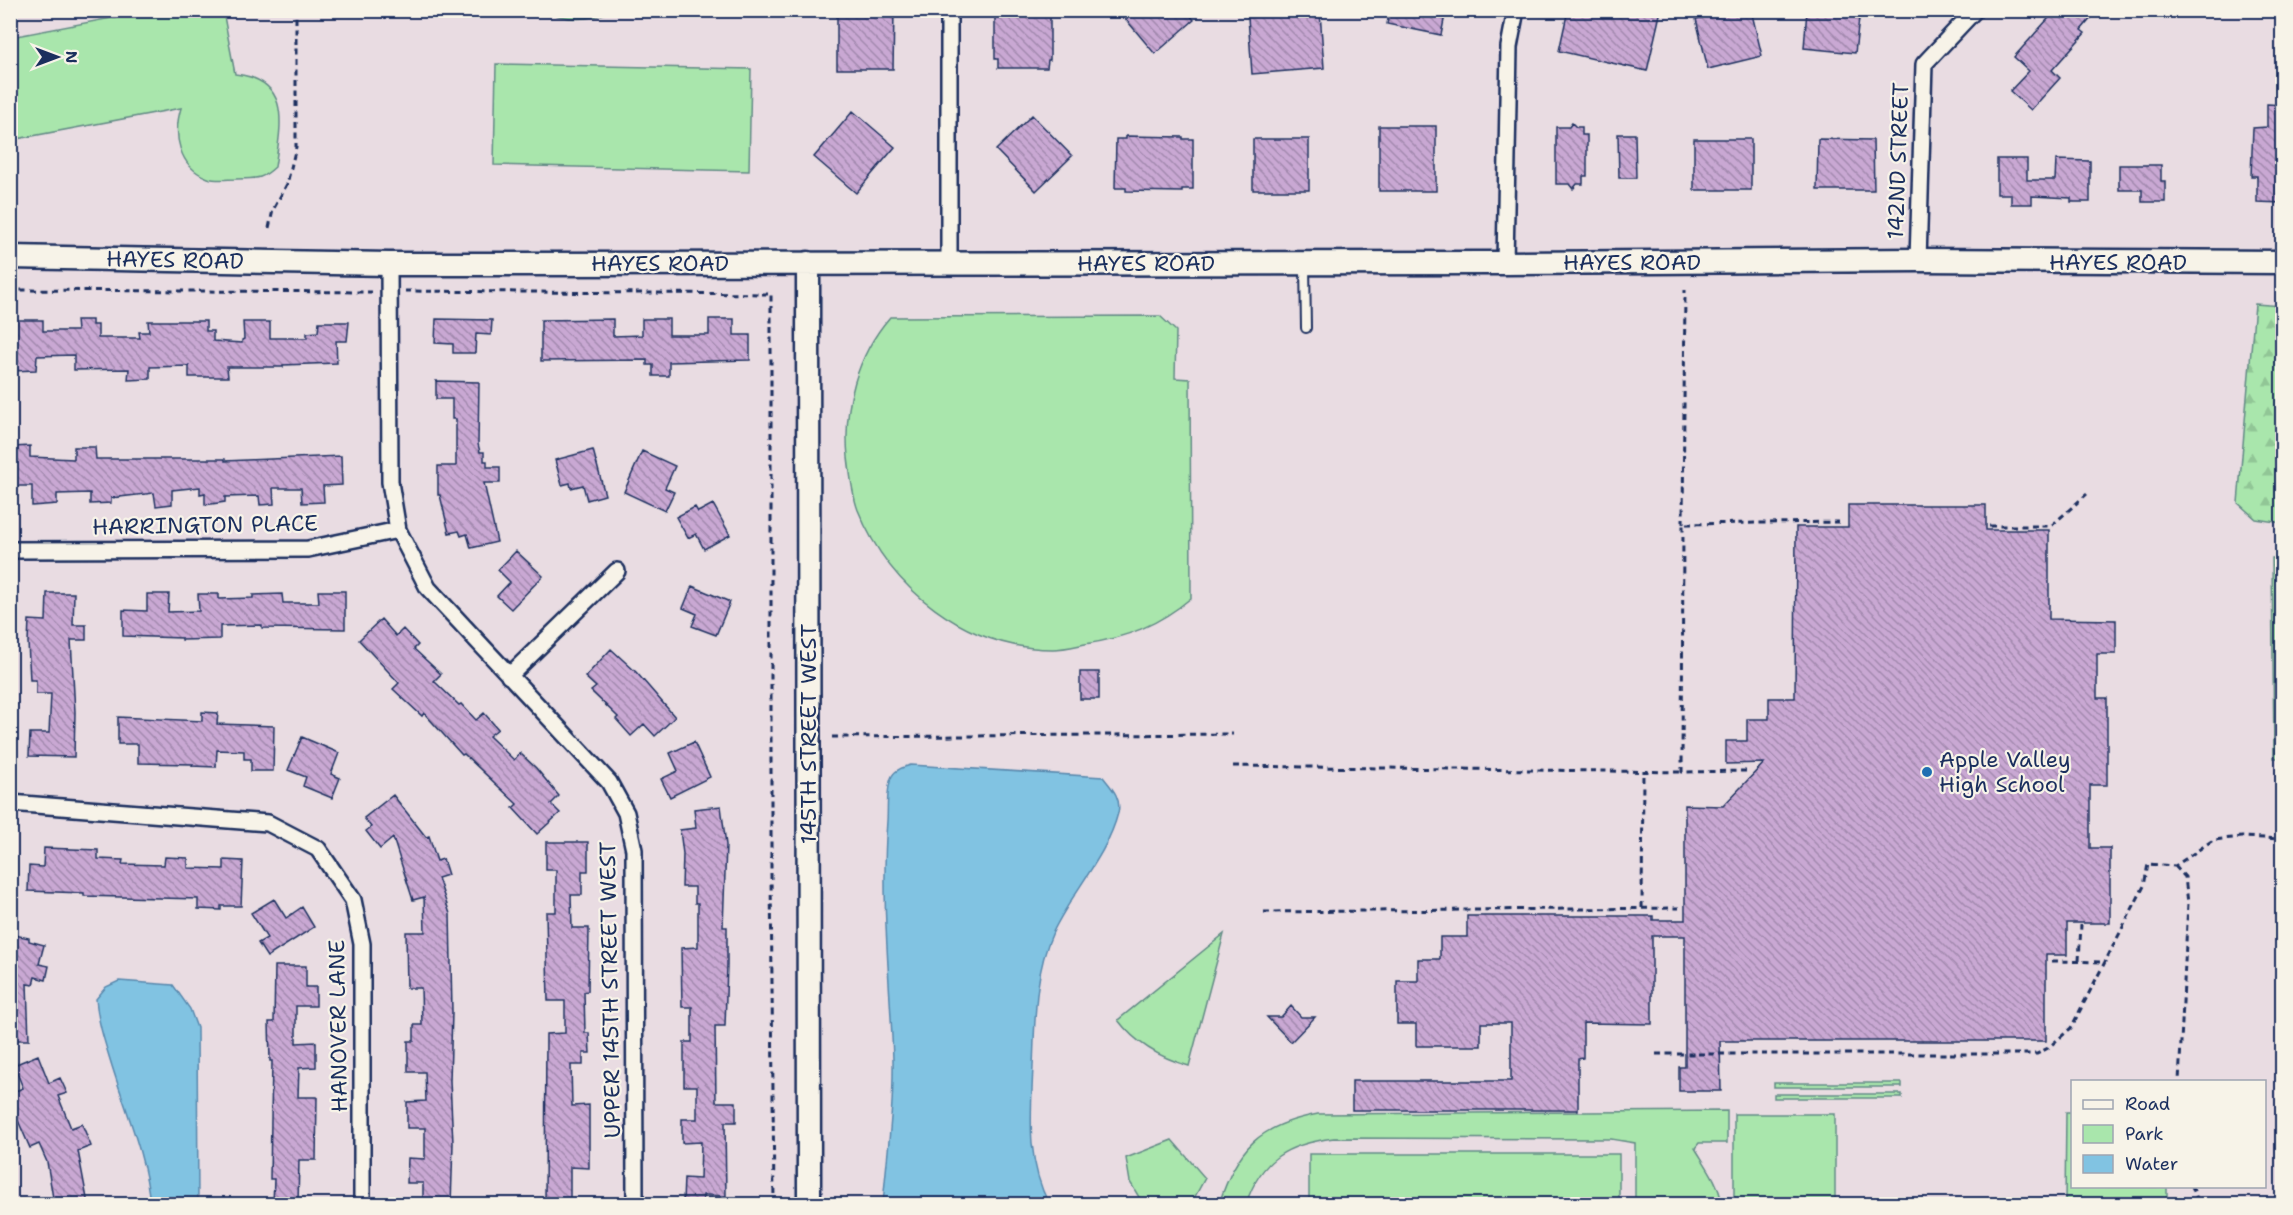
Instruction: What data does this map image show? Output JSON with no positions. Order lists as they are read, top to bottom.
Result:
{
  "streets": {
    "street": [
      "142ND STREET",
      "HAYES ROAD",
      "HARRINGTON PLACE",
      "145TH STREET WEST",
      "UPPER 145TH STREET WEST",
      "HANOVER LANE"
    ]
  },
  "crossings": [
    ["142ND STREET", "HAYES ROAD"],
    ["HAYES ROAD", "145TH STREET WEST"],
    ["HAYES ROAD", "UPPER 145TH STREET WEST"],
    ["HARRINGTON PLACE", "UPPER 145TH STREET WEST"]
  ],
  "places": ["Apple Valley High School"],
  "legend": ["Road", "Park", "Water"],
  "north": "right"
}
